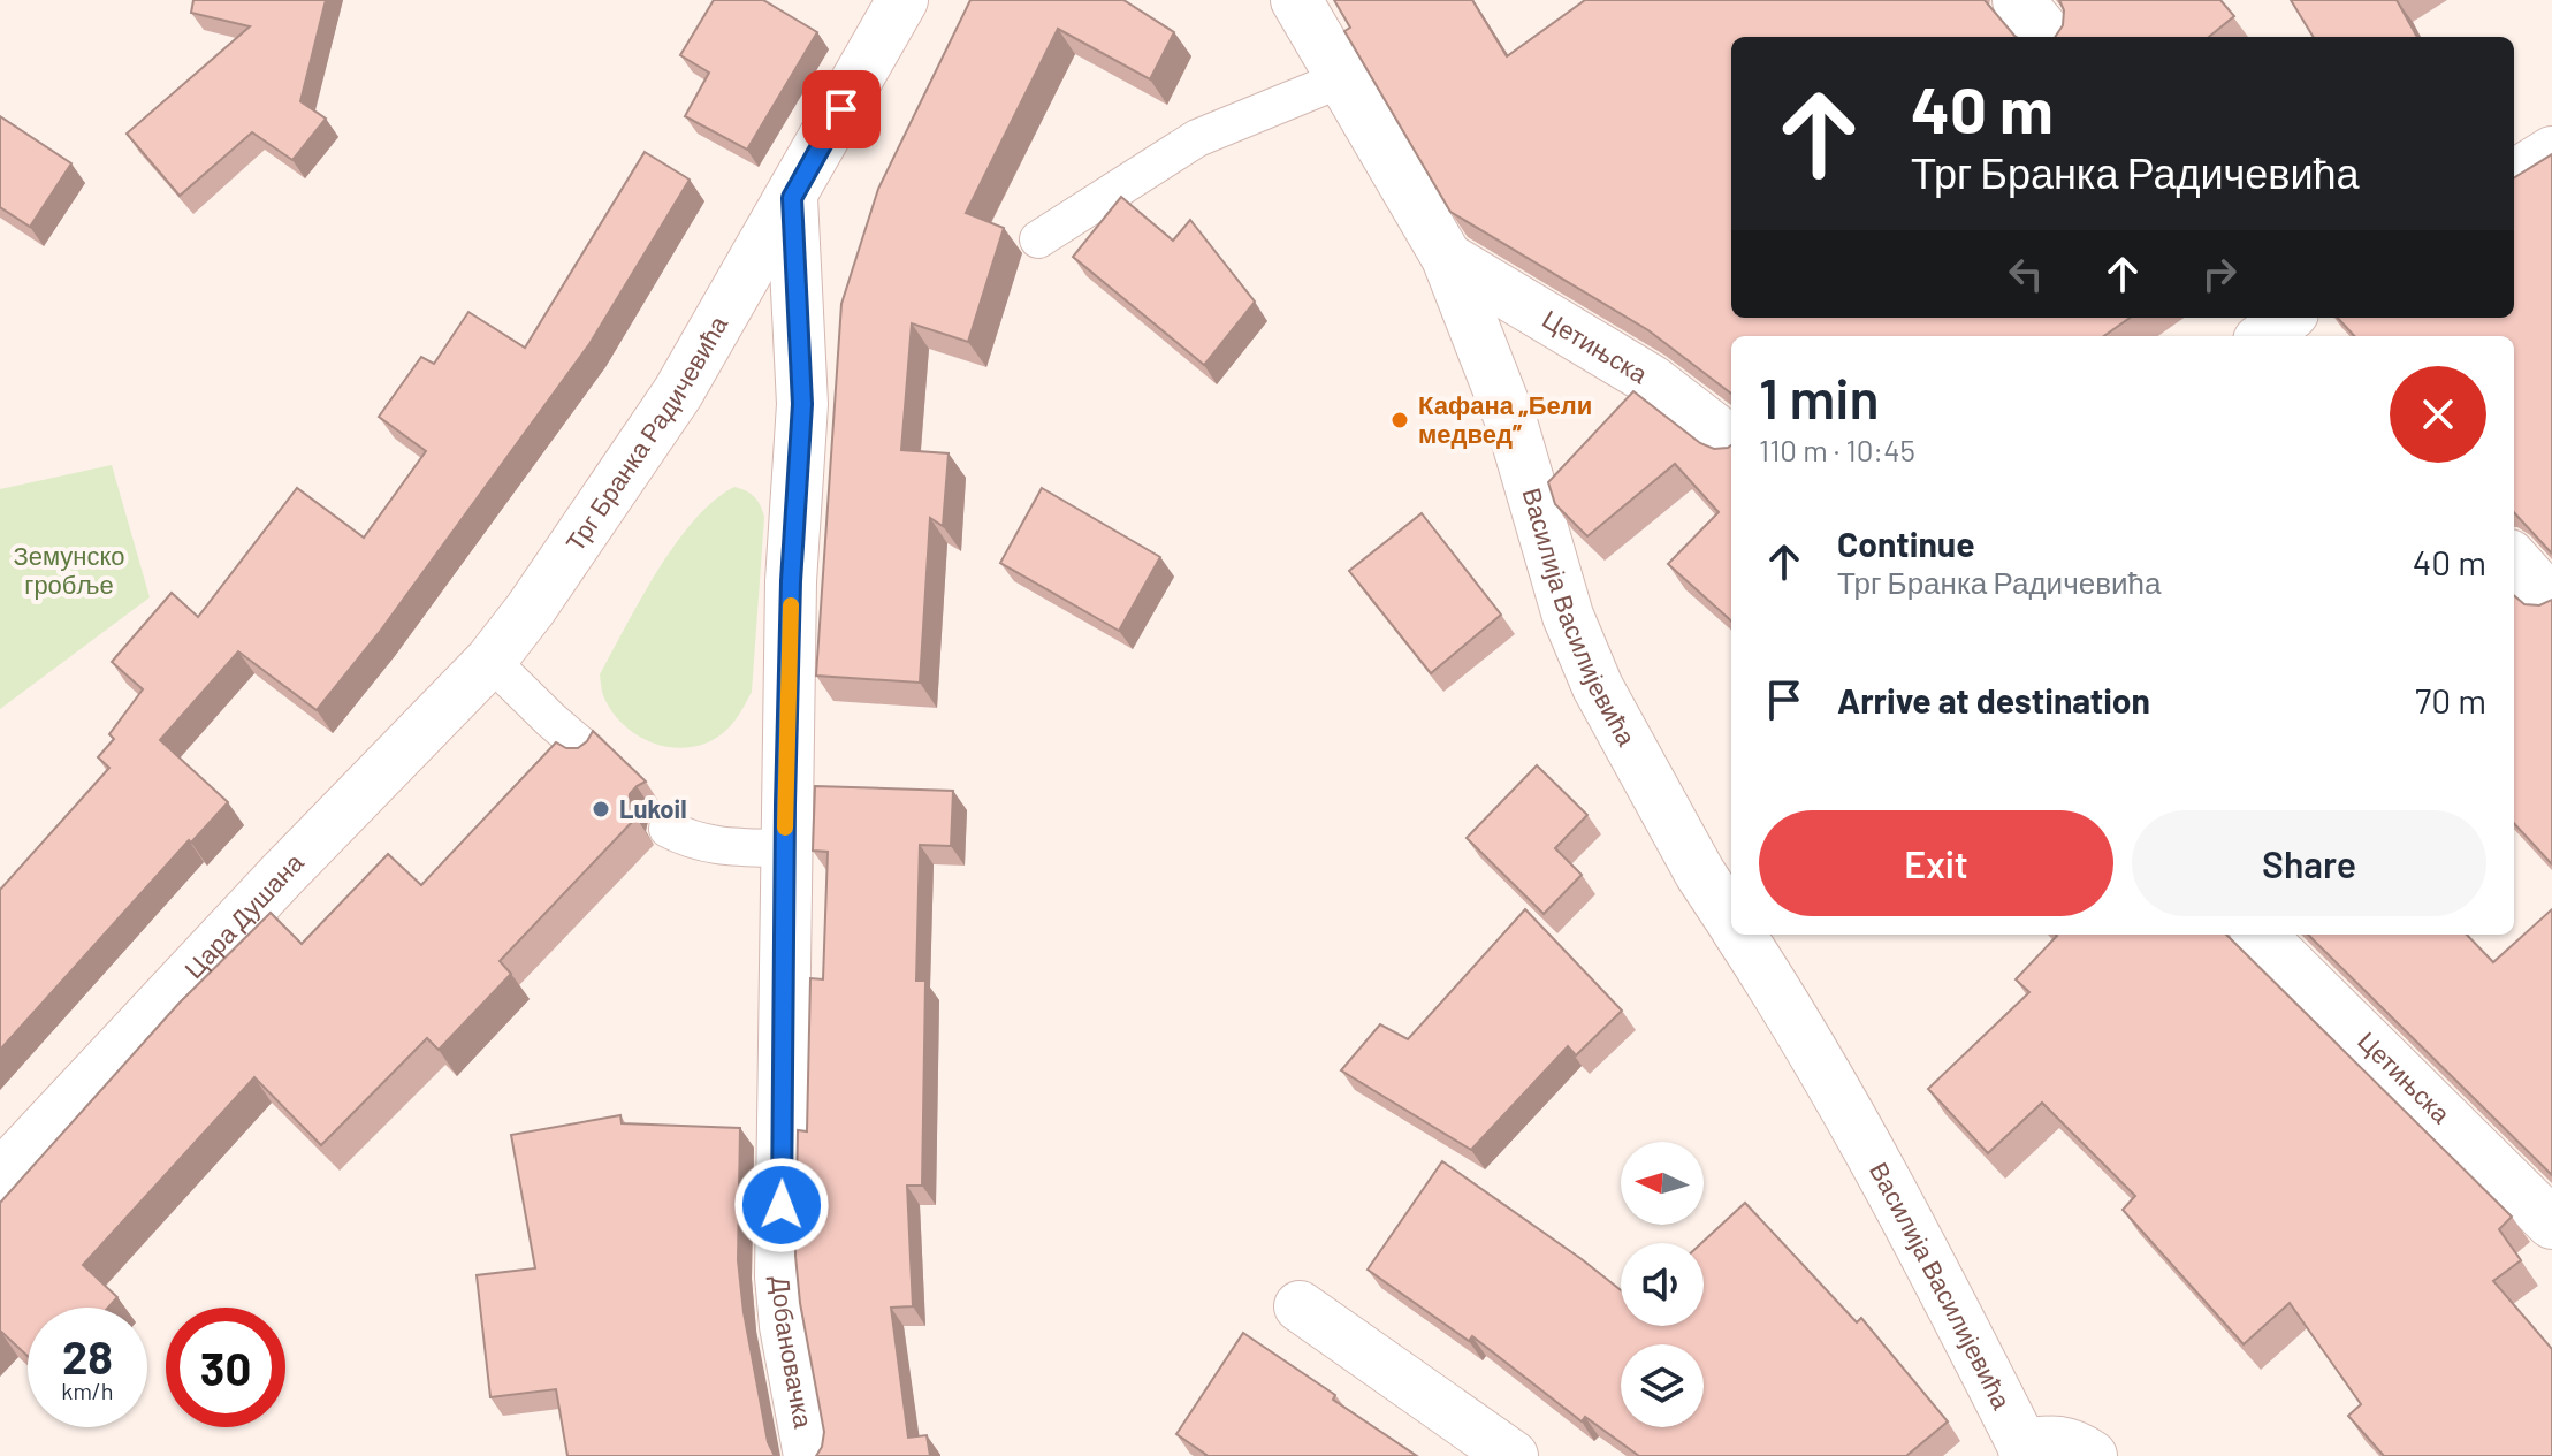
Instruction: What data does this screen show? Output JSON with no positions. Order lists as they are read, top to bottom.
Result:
{
  "streets": {
    "street": [
      "Цетињска",
      "Трг Бранка Радичевића",
      "Василија Василијевића",
      "Цара Душана",
      "Добановачка"
    ]
  },
  "crossings": [
    ["Цетињска", "Василија Василијевића"],
    ["Трг Бранка Радичевића", "Цара Душана"]
  ],
  "parks": ["Земунско гробље"],
  "places": ["Кафана „Бели медвед”", "Lukoil"],
  "north": "left",
  "page": {
    "turn": ["40 m", "Трг Бранка Радичевића"],
    "heading": ["1 min", "110 m · 10:45"],
    "list": [
      {
        "name": "Continue",
        "note": "Трг Бранка Радичевића",
        "value": "40 m"
      },
      {
        "name": "Arrive at destination",
        "value": "70 m"
      }
    ],
    "buttons": ["Exit", "Share"],
    "speed": "28 km/h",
    "limit": "30"
  }
}
